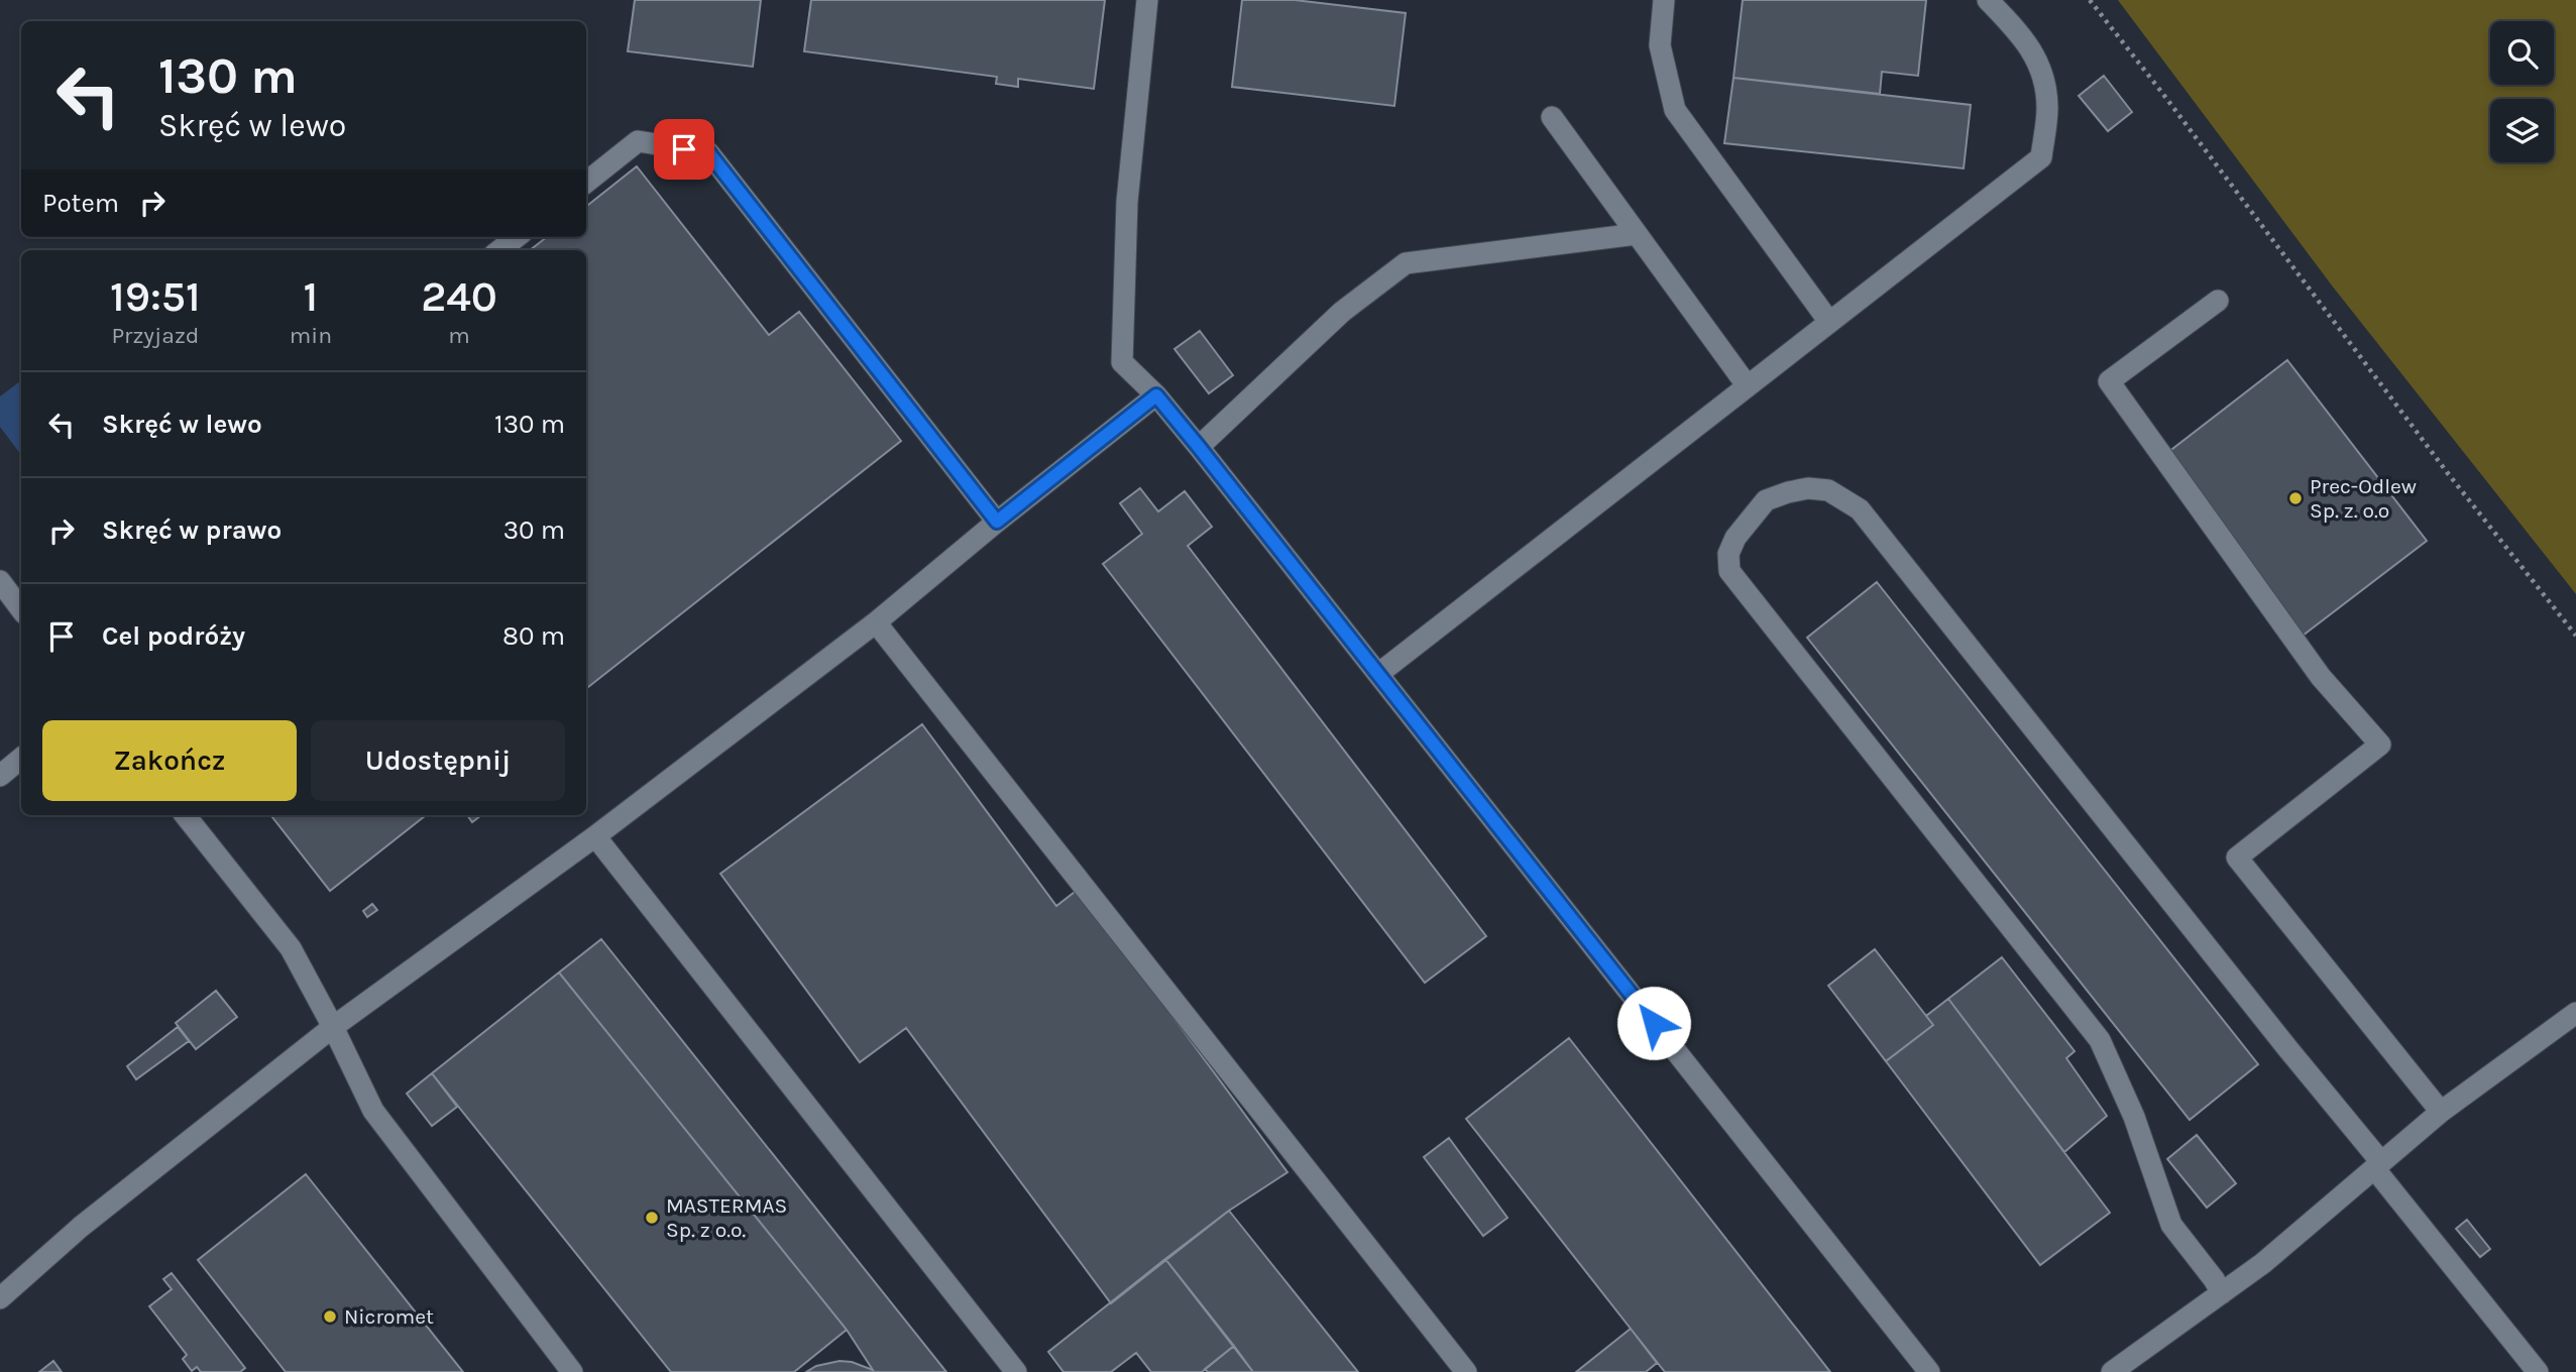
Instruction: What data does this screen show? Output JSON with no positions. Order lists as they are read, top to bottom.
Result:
{
  "places": ["Prec-Odlew Sp. z. o.o", "MASTERMAS Sp. z o.o.", "Nicromet"],
  "page": {
    "turn": ["130 m", "Skręć w lewo"],
    "then": "Potem",
    "eta": [
      "19:51",
      "Przyjazd",
      "1",
      "min",
      "240",
      "m"
    ],
    "list": [
      {
        "name": "Skręć w lewo",
        "value": "130 m"
      },
      {
        "name": "Skręć w prawo",
        "value": "30 m"
      },
      {
        "name": "Cel podróży",
        "value": "80 m"
      }
    ],
    "buttons": ["Zakończ", "Udostępnij"]
  }
}
